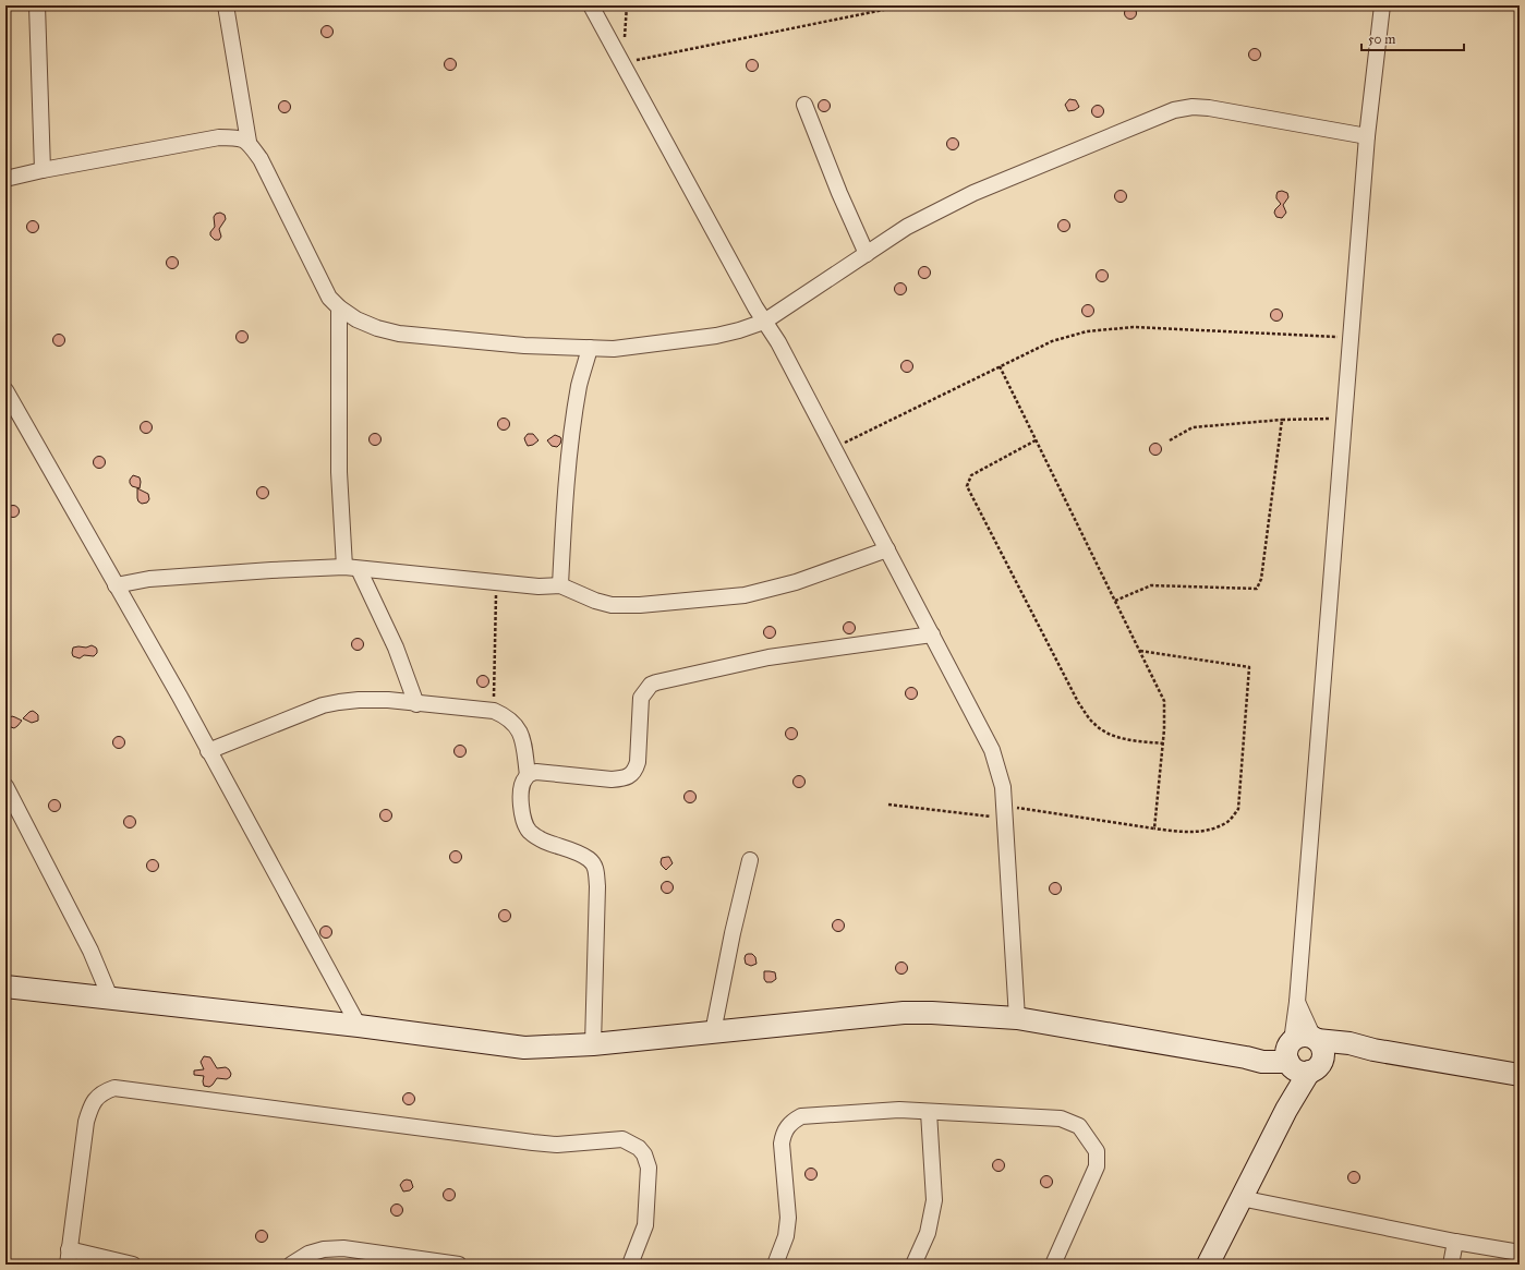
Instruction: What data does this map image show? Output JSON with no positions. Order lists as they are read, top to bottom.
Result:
{
  "scale_bar": "50 m"
}
